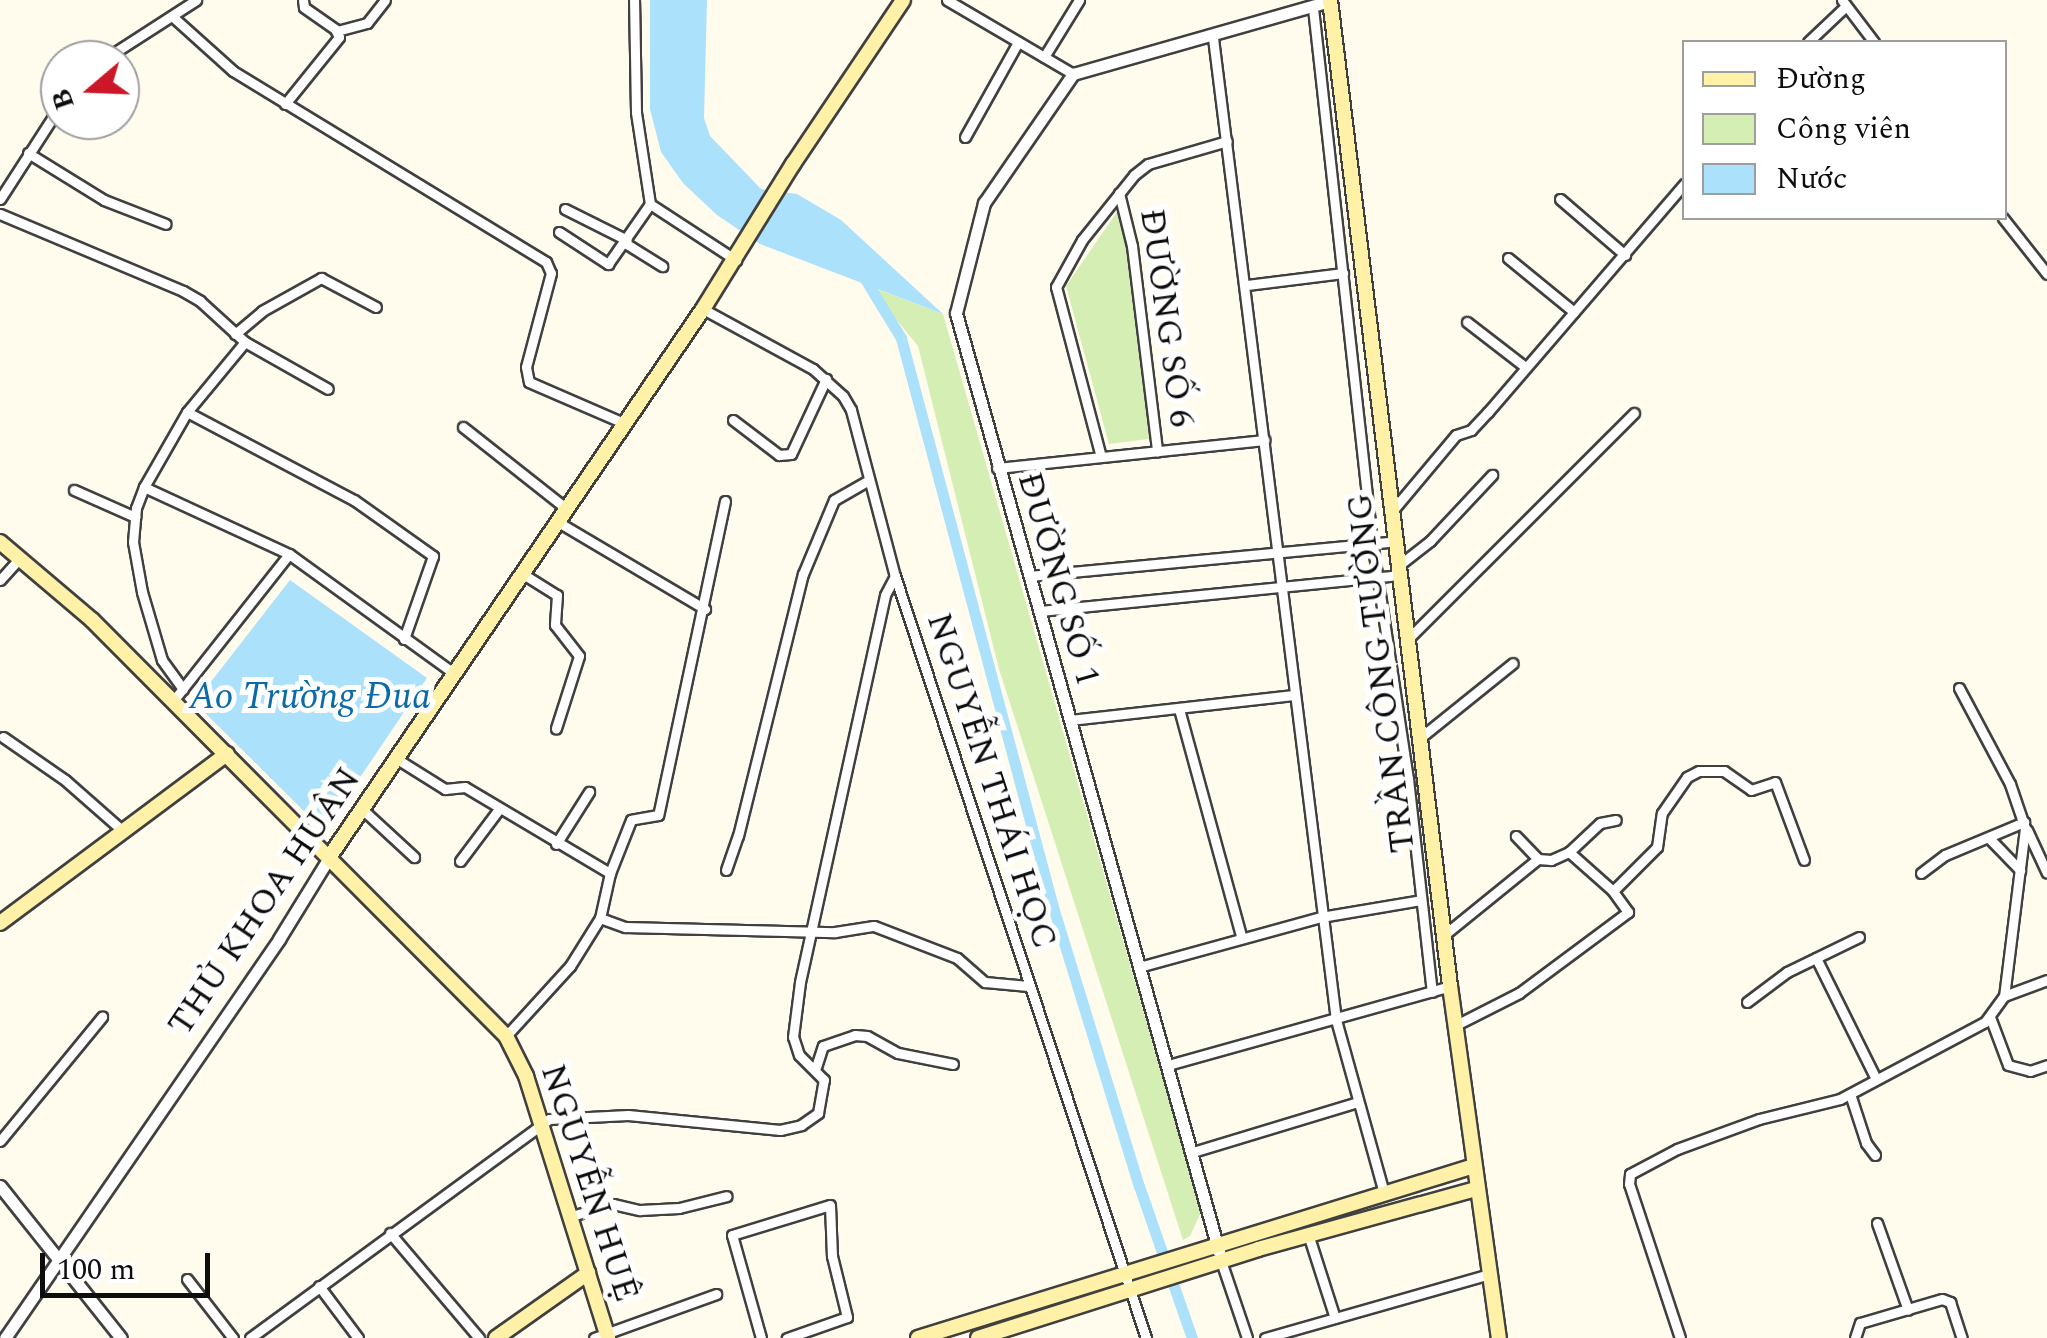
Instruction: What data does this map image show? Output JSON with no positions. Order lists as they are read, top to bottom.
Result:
{
  "streets": {
    "main road": ["TRẦN CÔNG TƯỜNG", "THỦ KHOA HUÂN", "NGUYỄN HUỆ"],
    "street": ["ĐƯỜNG SỐ 6", "ĐƯỜNG SỐ 1", "NGUYỄN THÁI HỌC"]
  },
  "crossings": [
    ["NGUYỄN THÁI HỌC", "THỦ KHOA HUÂN"],
    ["THỦ KHOA HUÂN", "NGUYỄN HUỆ"]
  ],
  "water": ["Ao Trường Đua"],
  "legend": ["Đường", "Công viên", "Nước"],
  "scale_bar": "100 m",
  "north": "left"
}
